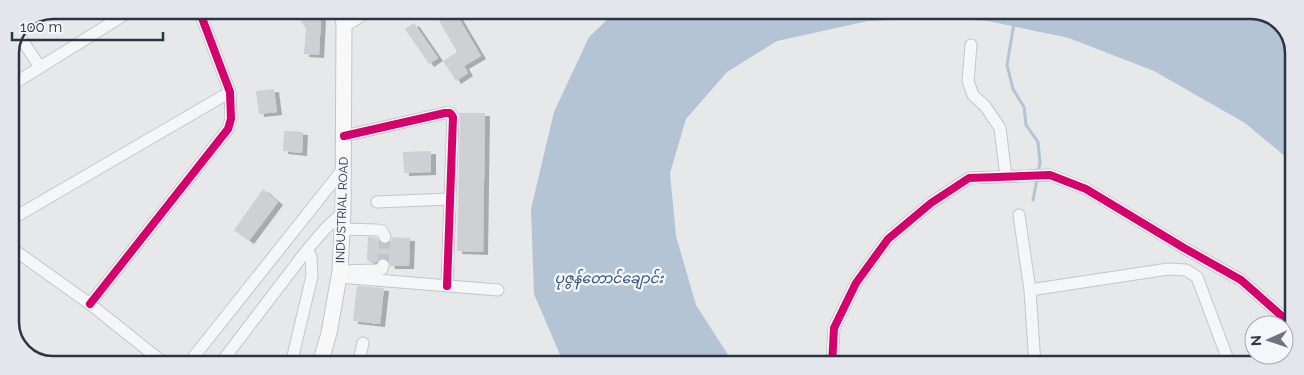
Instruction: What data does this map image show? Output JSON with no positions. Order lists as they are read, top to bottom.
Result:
{
  "streets": {
    "main road": ["INDUSTRIAL ROAD"]
  },
  "water": ["ပုဇွန်တောင်ချောင်း"],
  "scale_bar": "100 m",
  "north": "left"
}
